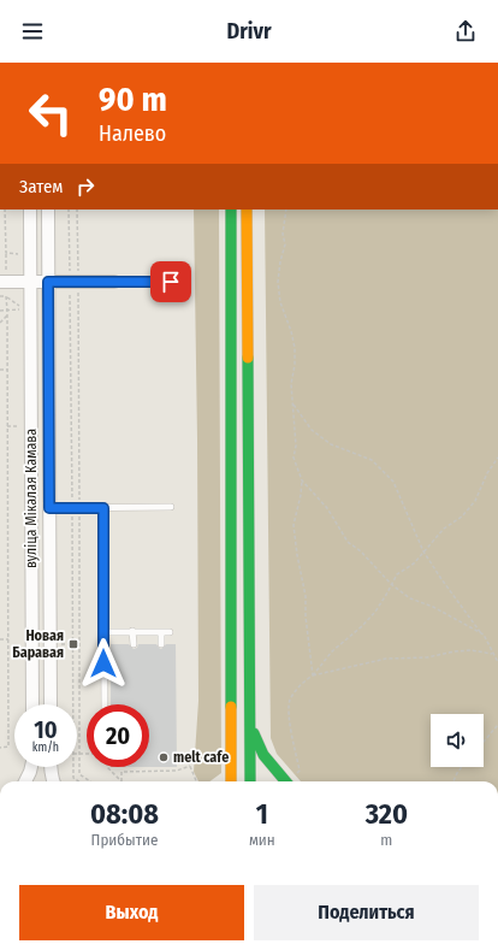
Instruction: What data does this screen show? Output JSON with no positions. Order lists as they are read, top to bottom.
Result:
{
  "streets": {
    "street": ["вуліца Мікалая Камава"]
  },
  "places": {
    "transit": ["Новая Баравая"],
    "other": ["melt cafe"]
  },
  "page": {
    "header": "Drivr",
    "turn": ["90 m", "Налево"],
    "then": "Затем",
    "speed": "10 km/h",
    "limit": "20",
    "eta": [
      "08:08",
      "Прибытие",
      "1",
      "мин",
      "320",
      "m"
    ],
    "buttons": ["Выход", "Поделиться"]
  }
}
